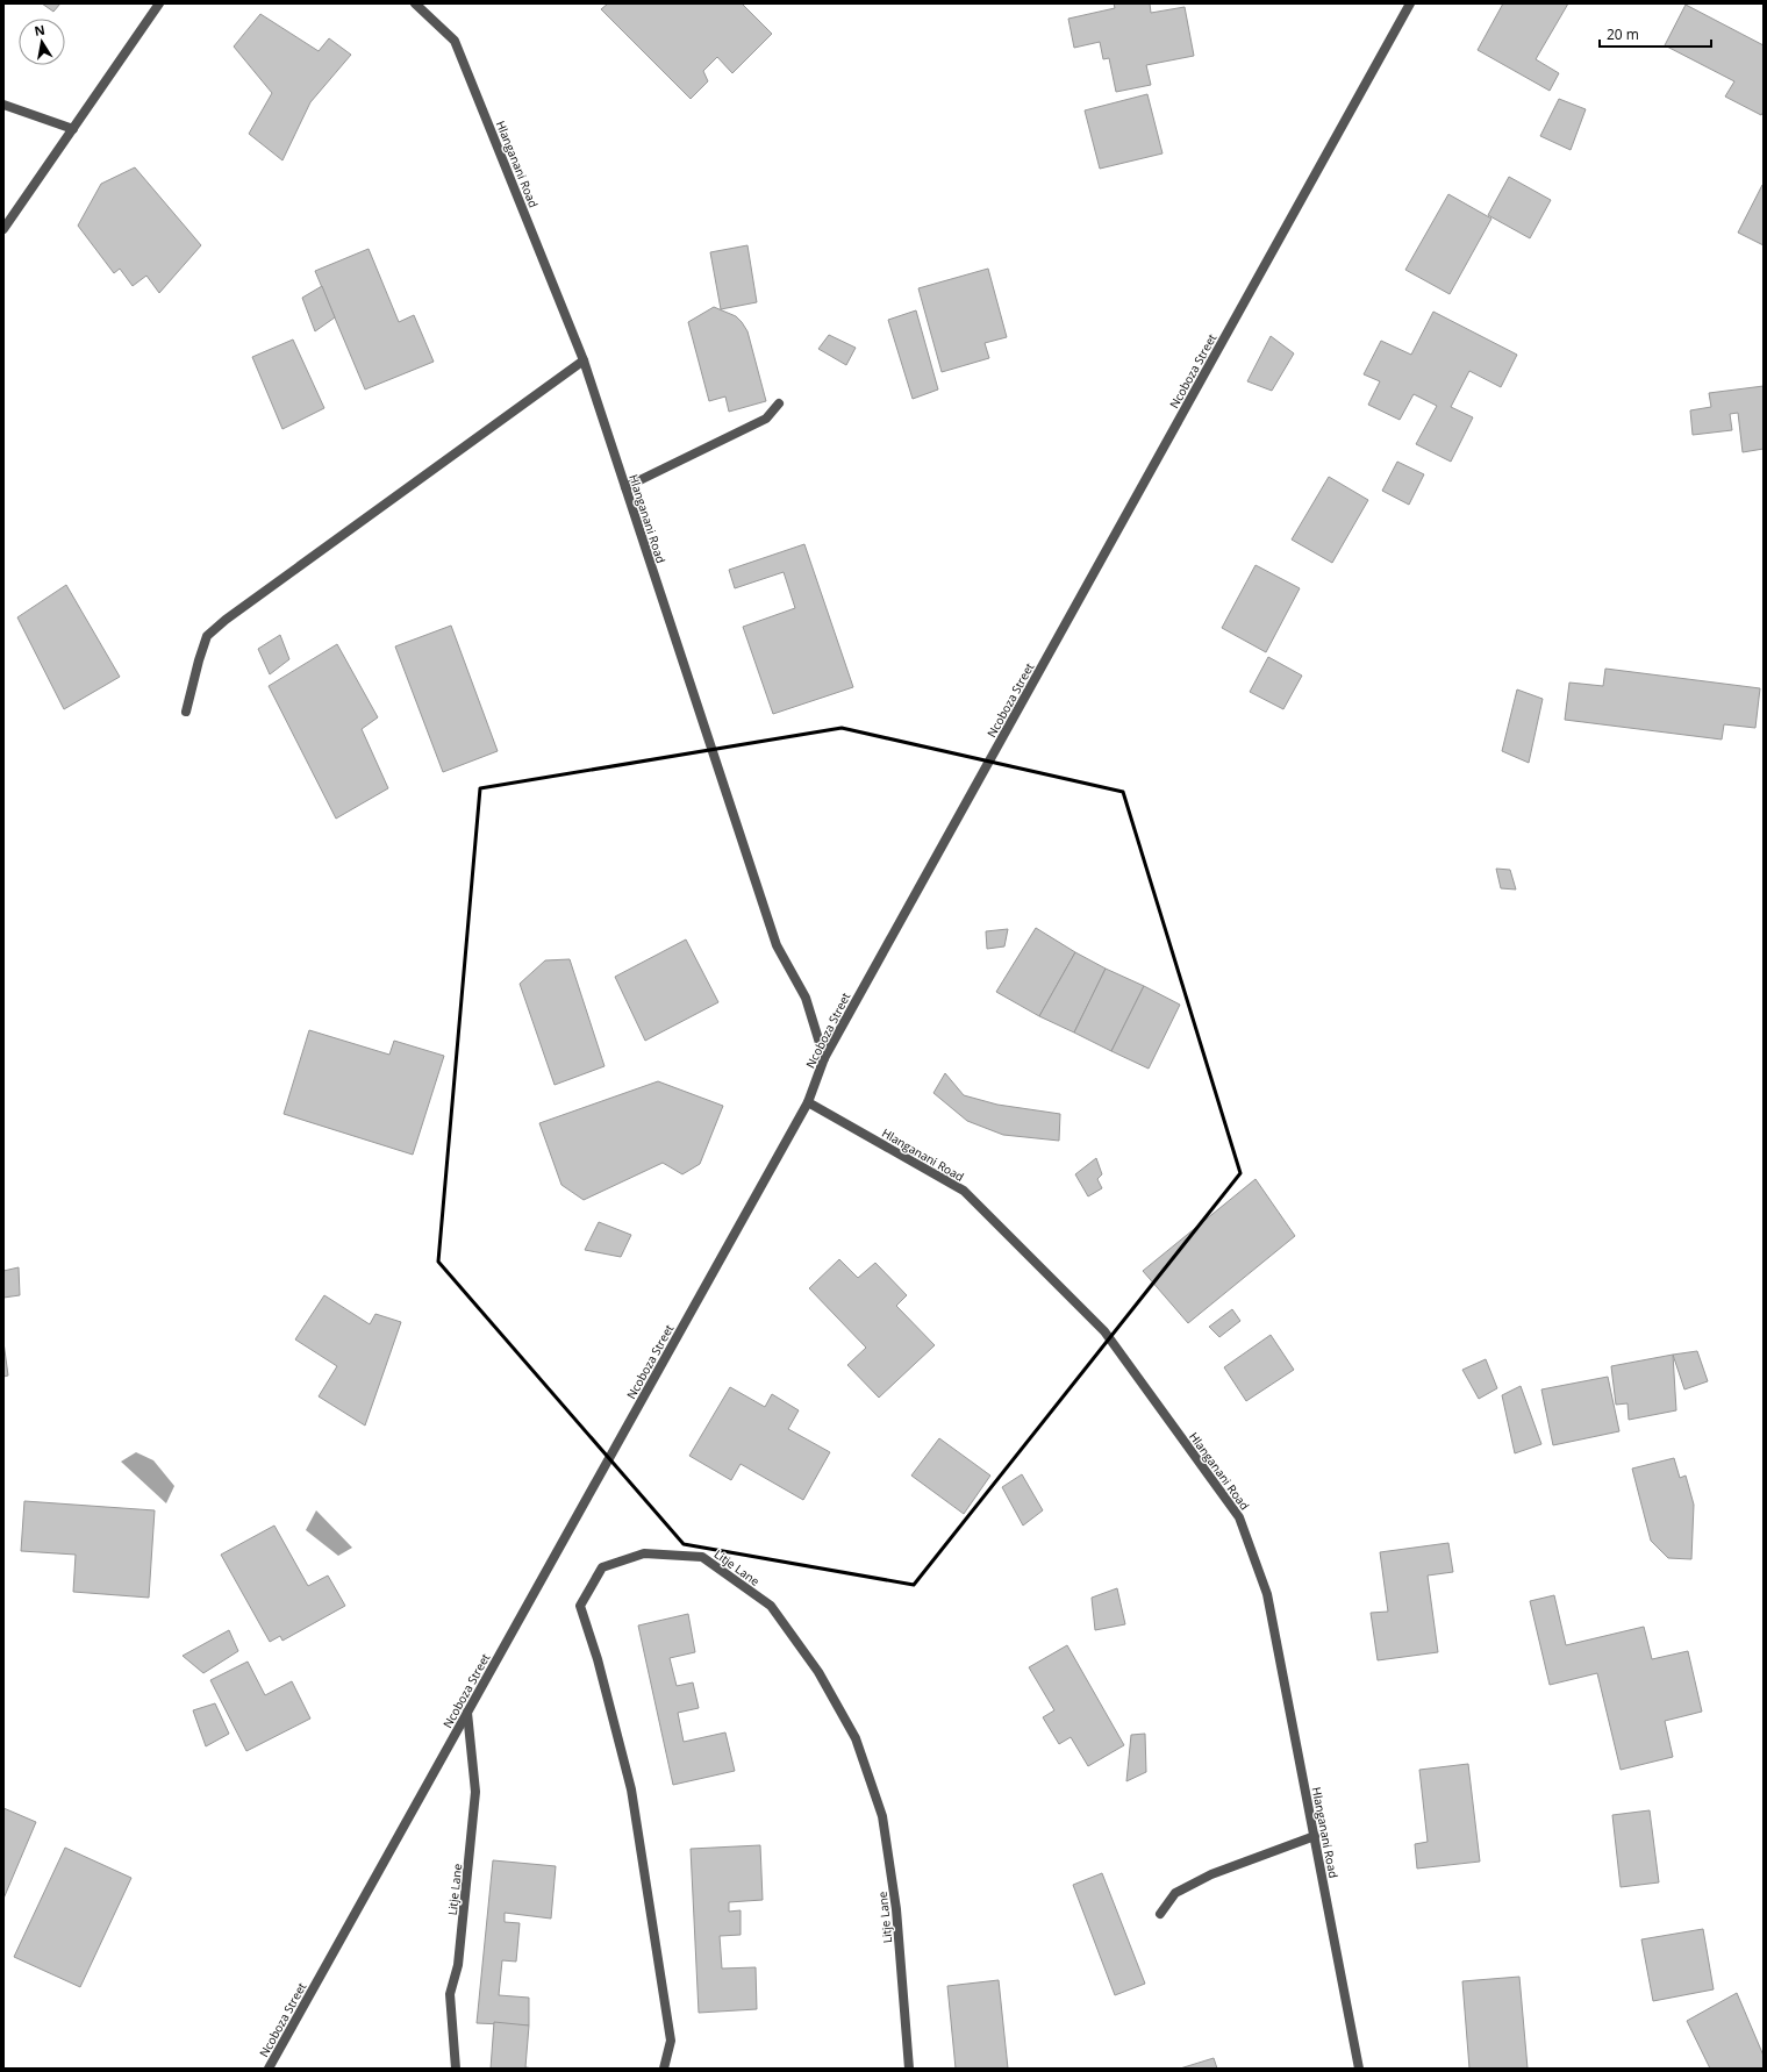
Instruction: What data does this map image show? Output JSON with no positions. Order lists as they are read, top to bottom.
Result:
{
  "streets": {
    "street": ["Hlanganani Road", "Ncoboza Street", "Litje Lane"]
  },
  "crossings": [
    ["Hlanganani Road", "Ncoboza Street"],
    ["Ncoboza Street", "Litje Lane"]
  ],
  "scale_bar": "20 m",
  "north": "top"
}
